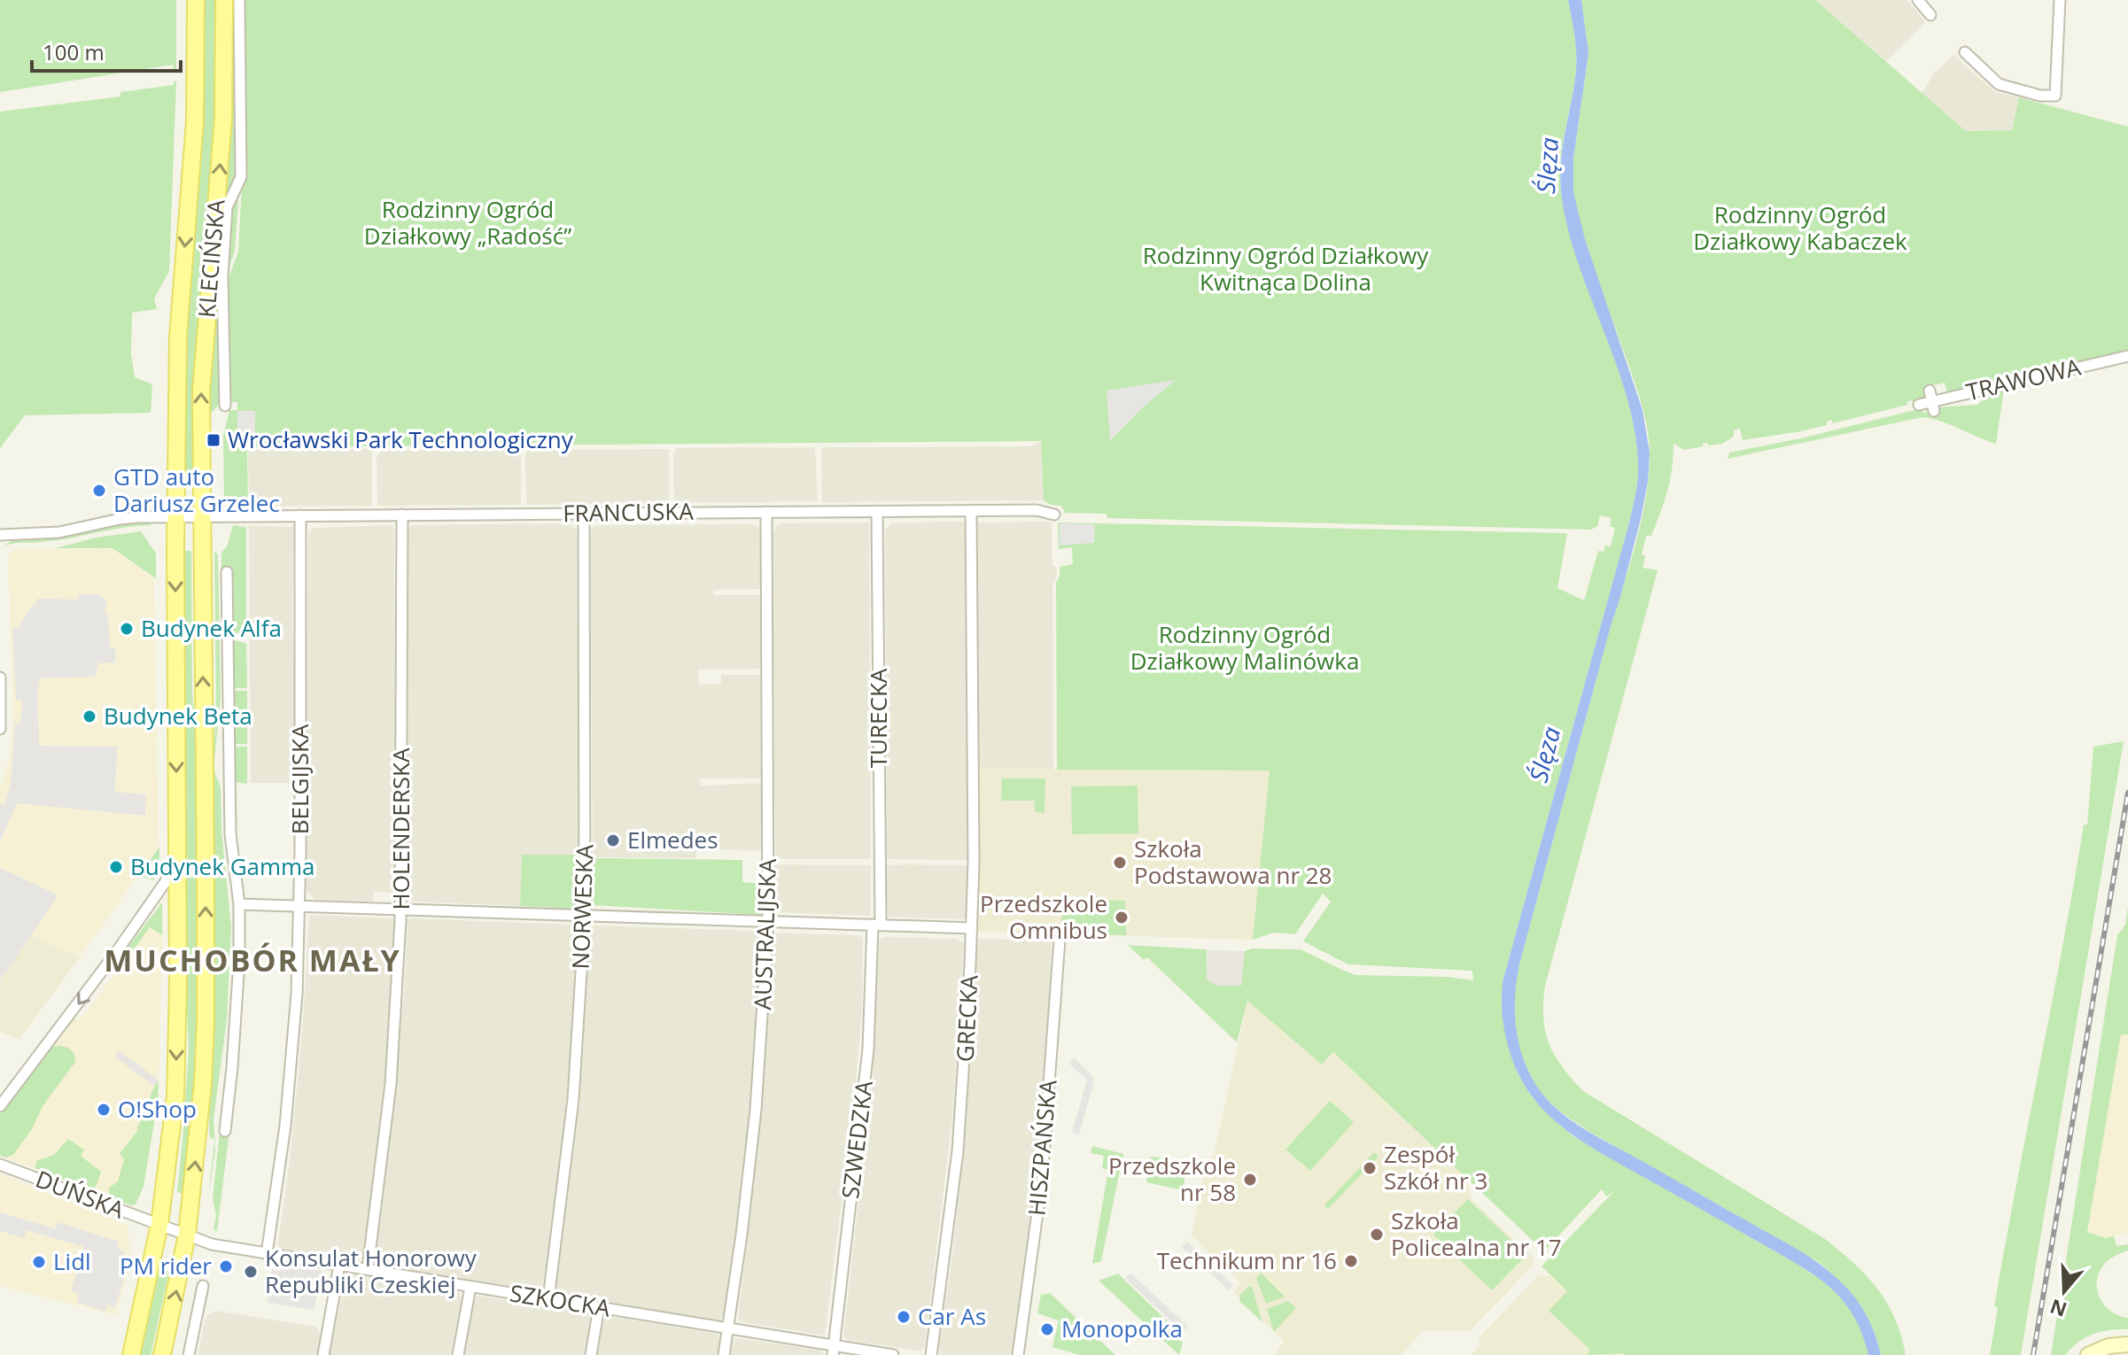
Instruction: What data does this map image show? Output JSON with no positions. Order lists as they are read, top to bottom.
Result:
{
  "streets": {
    "main road": ["KLECIŃSKA"],
    "street": [
      "TRAWOWA",
      "FRANCUSKA",
      "TURECKA",
      "BELGIJSKA",
      "HOLENDERSKA",
      "NORWESKA",
      "AUSTRALIJSKA",
      "GRECKA",
      "SZWEDZKA",
      "HISZPAŃSKA",
      "DUŃSKA",
      "SZKOCKA"
    ]
  },
  "crossings": [
    ["KLECIŃSKA", "FRANCUSKA"],
    ["KLECIŃSKA", "DUŃSKA"],
    ["KLECIŃSKA", "SZKOCKA"],
    ["FRANCUSKA", "TURECKA"],
    ["FRANCUSKA", "BELGIJSKA"],
    ["FRANCUSKA", "HOLENDERSKA"],
    ["FRANCUSKA", "NORWESKA"],
    ["FRANCUSKA", "AUSTRALIJSKA"],
    ["FRANCUSKA", "GRECKA"],
    ["TURECKA", "SZWEDZKA"],
    ["BELGIJSKA", "SZKOCKA"],
    ["HOLENDERSKA", "SZKOCKA"],
    ["NORWESKA", "SZKOCKA"],
    ["AUSTRALIJSKA", "SZKOCKA"],
    ["SZWEDZKA", "SZKOCKA"],
    ["DUŃSKA", "SZKOCKA"]
  ],
  "districts": ["MUCHOBÓR MAŁY"],
  "water": ["Ślęza"],
  "parks": [
    "Rodzinny Ogród Działkowy „Radość”",
    "Rodzinny Ogród Działkowy Kabaczek",
    "Rodzinny Ogród Działkowy Kwitnąca Dolina",
    "Rodzinny Ogród Działkowy Malinówka"
  ],
  "places": {
    "transit": ["Wrocławski Park Technologiczny"],
    "other": [
      "GTD auto Dariusz Grzelec",
      "Budynek Alfa",
      "Budynek Beta",
      "Elmedes",
      "Szkoła Podstawowa nr 28",
      "Budynek Gamma",
      "Przedszkole Omnibus",
      "O!Shop",
      "Zespół Szkół nr 3",
      "Przedszkole nr 58",
      "Szkoła Policealna nr 17",
      "Technikum nr 16",
      "Lidl",
      "PM rider",
      "Konsulat Honorowy Republiki Czeskiej",
      "Car As",
      "Monopolka"
    ]
  },
  "scale_bar": "100 m",
  "north": "bottom"
}
